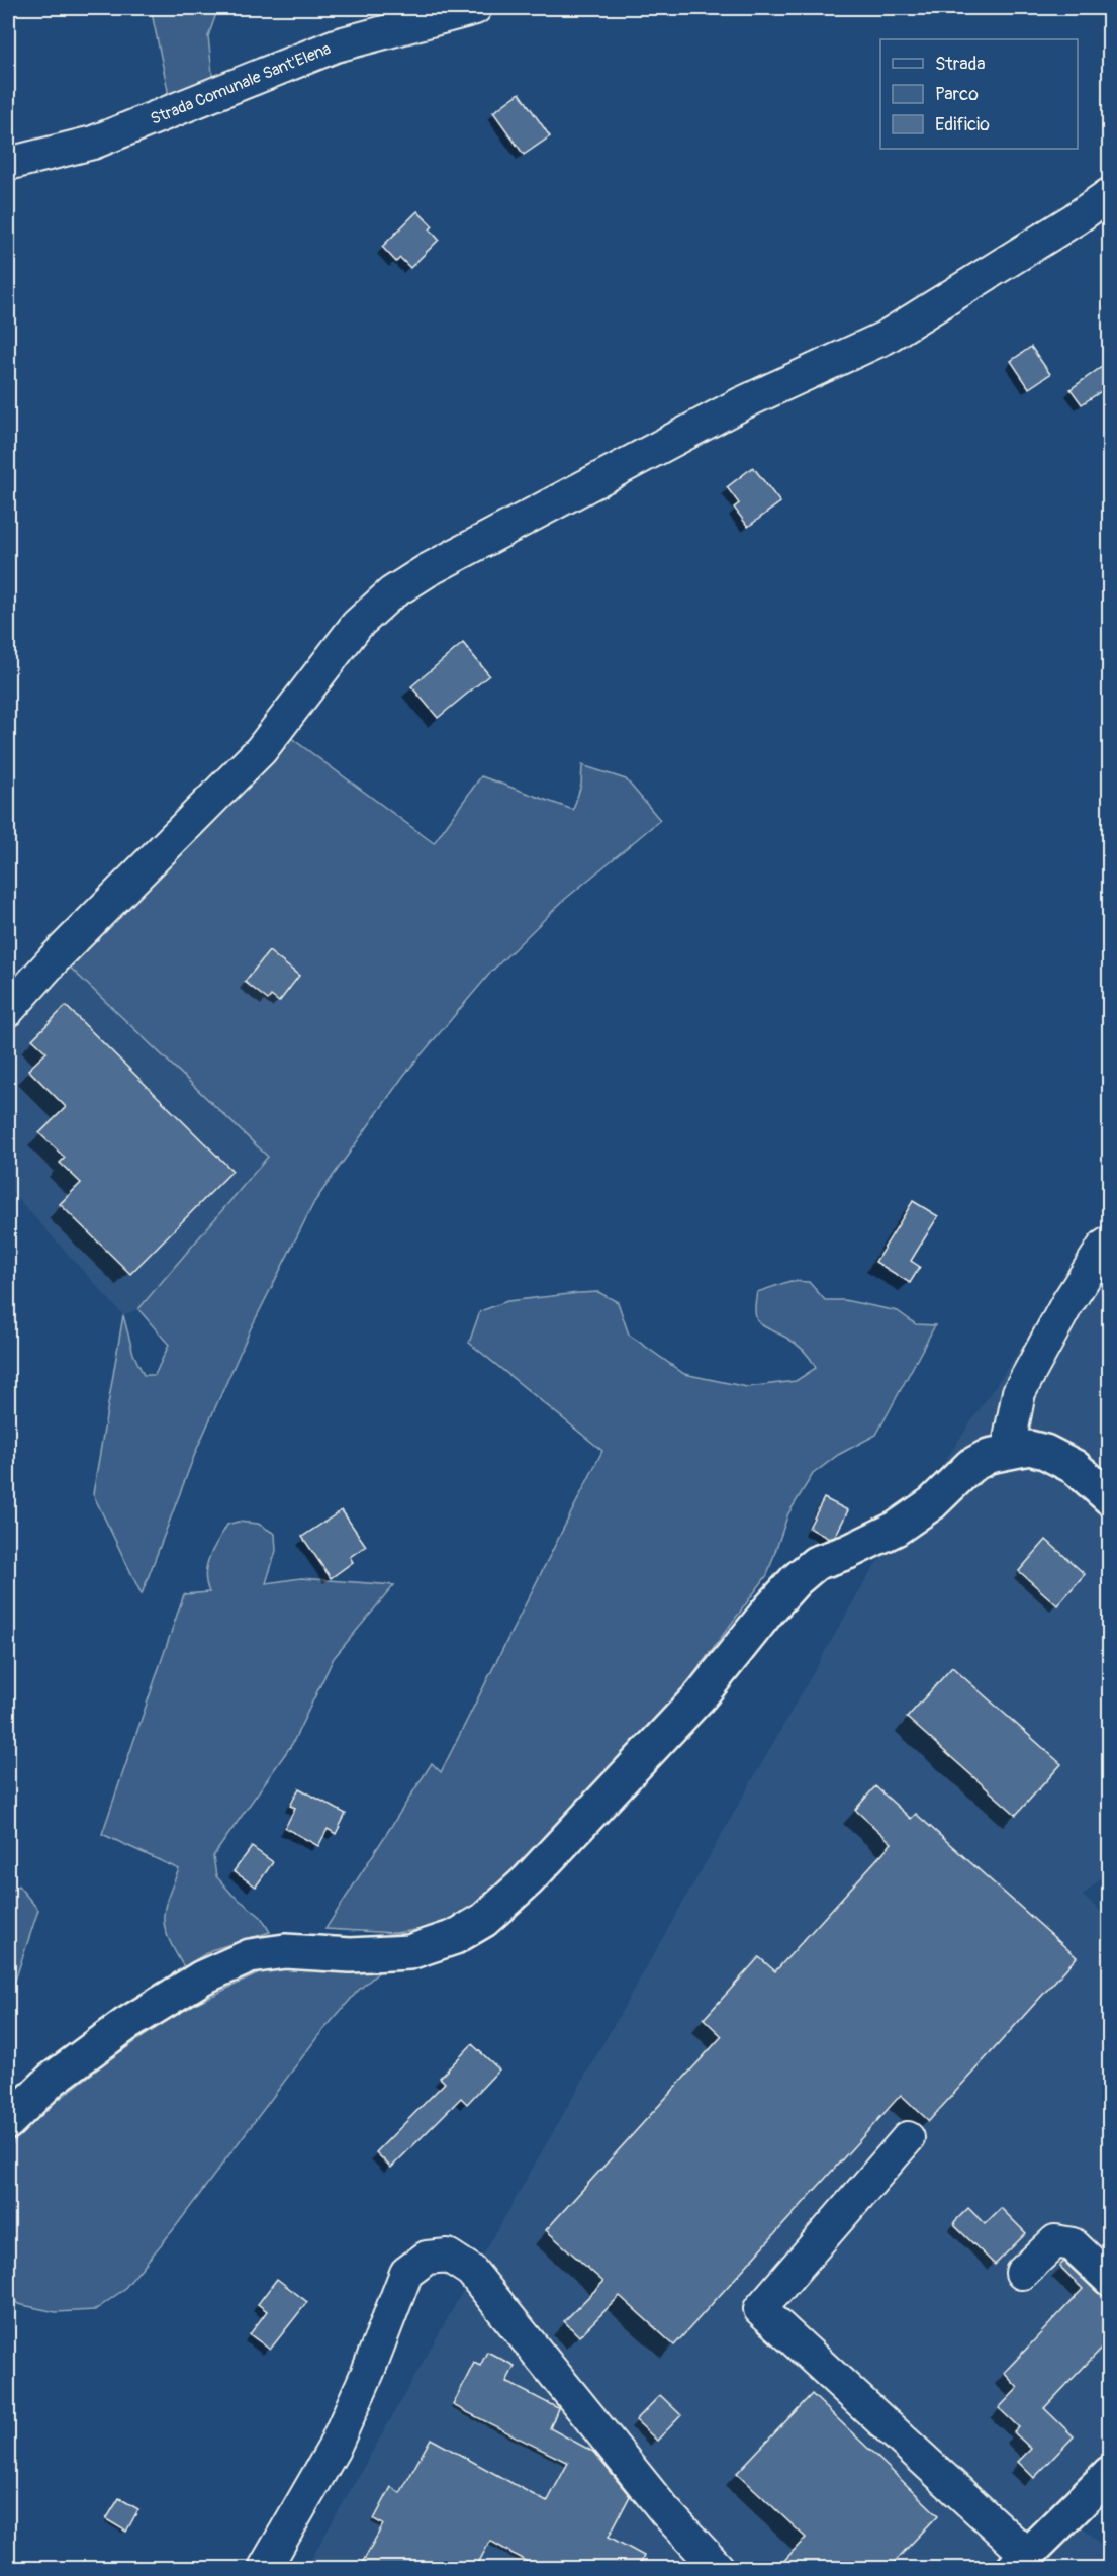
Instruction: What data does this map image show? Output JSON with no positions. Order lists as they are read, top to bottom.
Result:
{
  "streets": {
    "street": ["Strada Comunale Sant'Elena"]
  },
  "legend": ["Strada", "Parco", "Edificio"]
}
